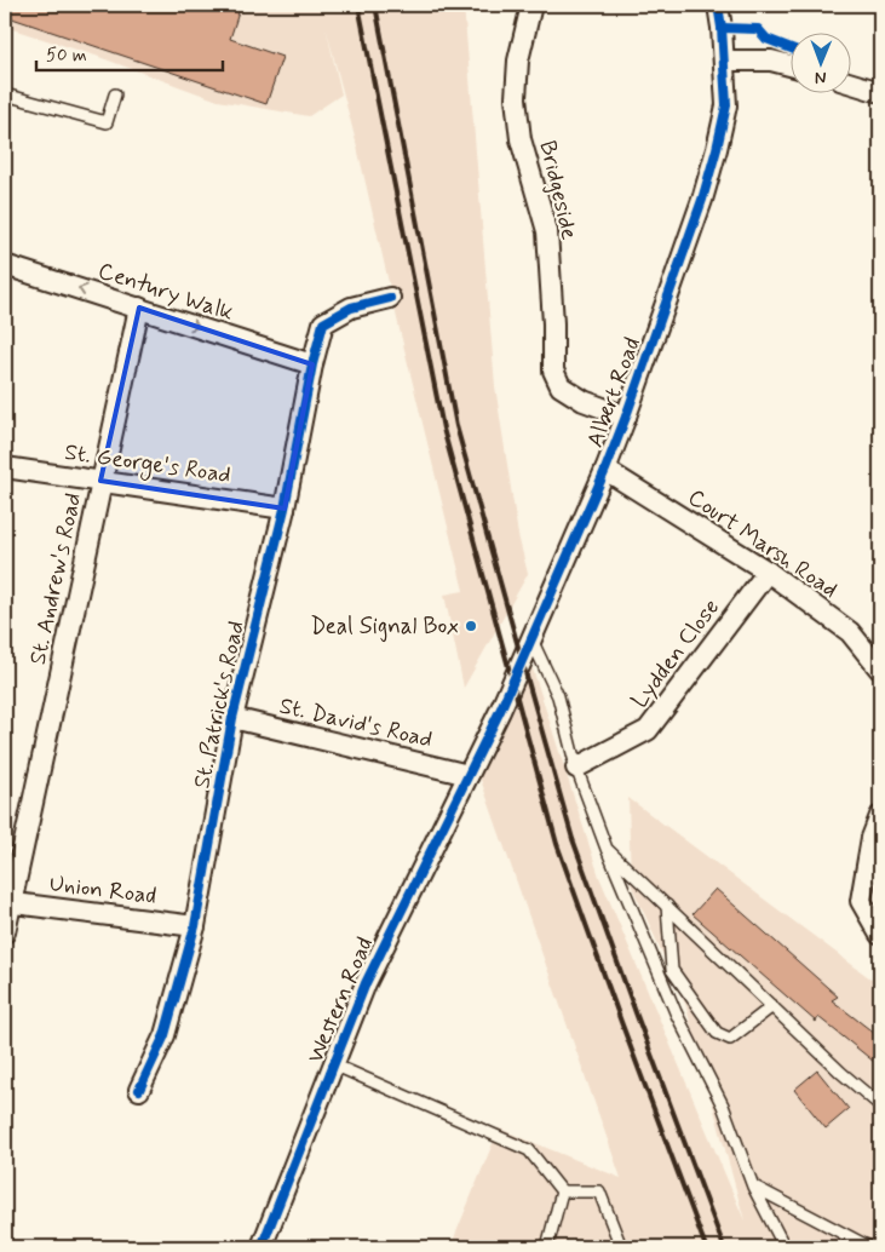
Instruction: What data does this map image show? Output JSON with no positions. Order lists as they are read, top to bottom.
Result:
{
  "streets": {
    "street": [
      "Bridgeside",
      "Century Walk",
      "Albert Road",
      "St. George's Road",
      "Court Marsh Road",
      "St. Andrew's Road",
      "Lydden Close",
      "St. Patrick's Road",
      "St. David's Road",
      "Union Road",
      "Western Road"
    ]
  },
  "crossings": [
    ["Bridgeside", "Albert Road"],
    ["Century Walk", "St. Andrew's Road"],
    ["Century Walk", "St. Patrick's Road"],
    ["Albert Road", "Court Marsh Road"],
    ["Albert Road", "St. David's Road"],
    ["Albert Road", "Western Road"],
    ["St. George's Road", "St. Andrew's Road"],
    ["St. George's Road", "St. Patrick's Road"],
    ["Court Marsh Road", "Lydden Close"],
    ["St. Andrew's Road", "Union Road"],
    ["St. Patrick's Road", "St. David's Road"],
    ["St. Patrick's Road", "Union Road"],
    ["St. David's Road", "Western Road"]
  ],
  "places": ["Deal Signal Box"],
  "scale_bar": "50 m",
  "north": "bottom"
}
